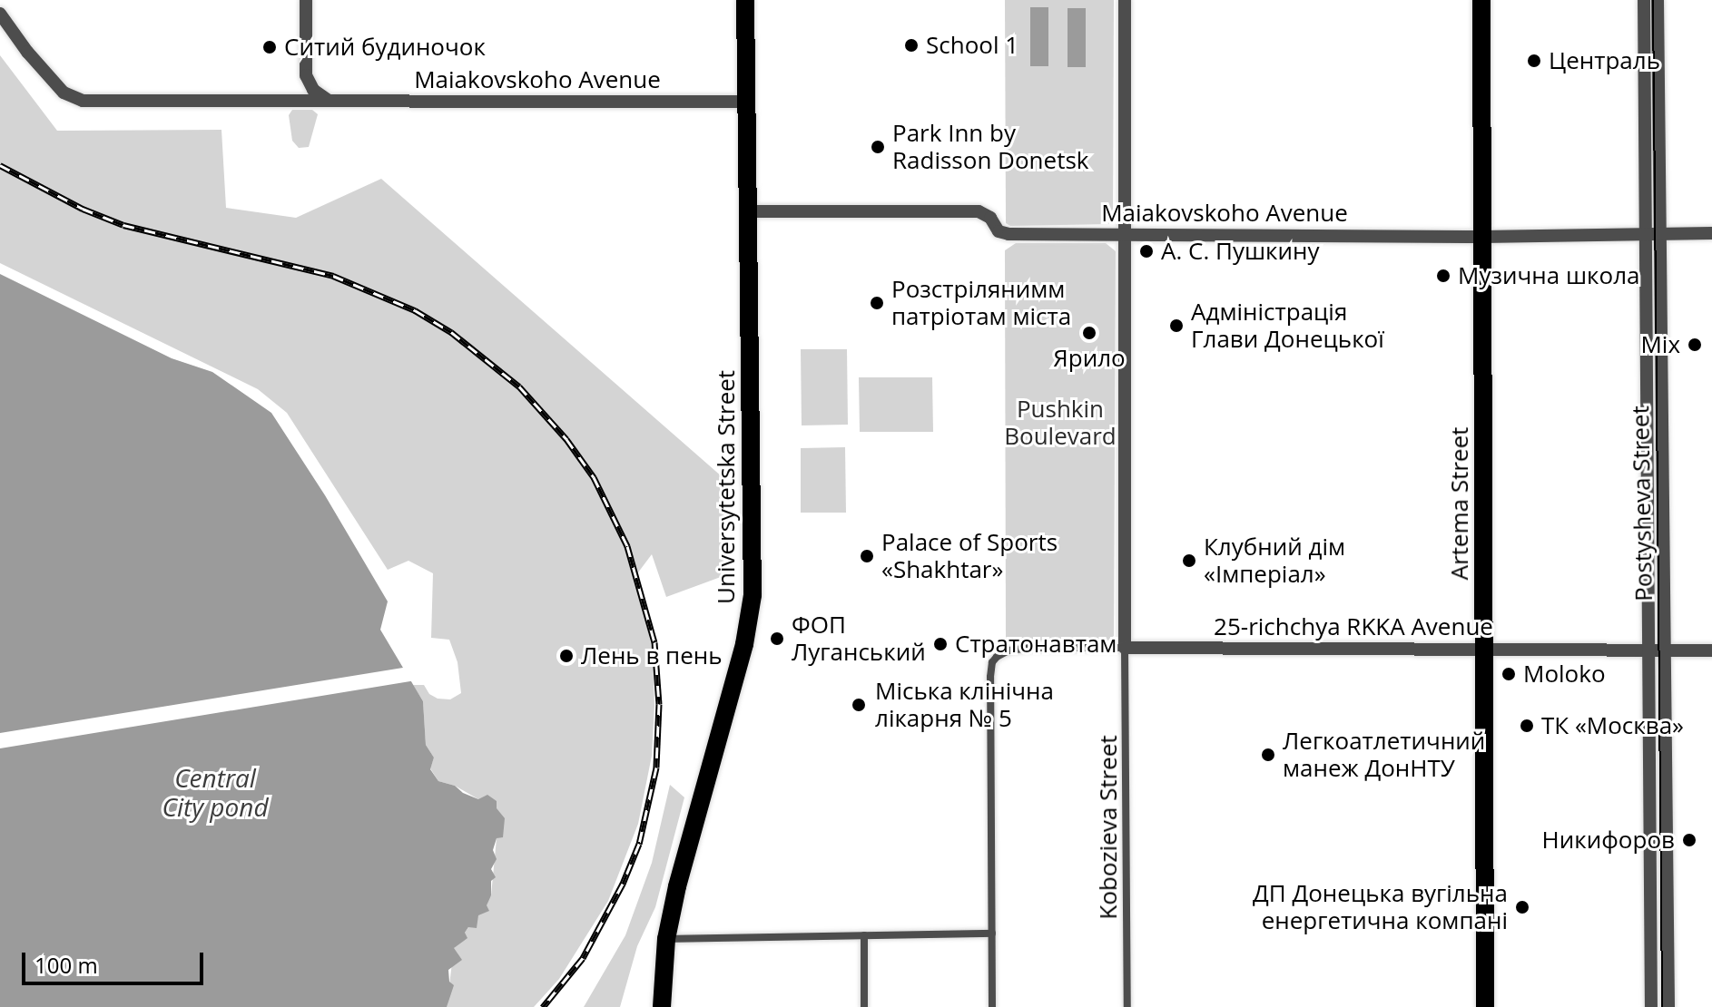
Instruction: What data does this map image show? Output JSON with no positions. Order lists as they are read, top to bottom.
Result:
{
  "streets": {
    "main road": ["Universytetska Street", "Artema Street"],
    "street": [
      "Maiakovskoho Avenue",
      "Postysheva Street",
      "25-richchya RKKA Avenue",
      "Kobozieva Street"
    ]
  },
  "crossings": [
    ["Maiakovskoho Avenue", "Universytetska Street"],
    ["Maiakovskoho Avenue", "Artema Street"],
    ["Maiakovskoho Avenue", "Postysheva Street"],
    ["Artema Street", "25-richchya RKKA Avenue"],
    ["Postysheva Street", "25-richchya RKKA Avenue"],
    ["25-richchya RKKA Avenue", "Kobozieva Street"]
  ],
  "water": ["Central City pond"],
  "parks": ["Pushkin Boulevard"],
  "places": [
    "School 1",
    "Ситий будиночок",
    "Централь",
    "Park Inn by Radisson Donetsk",
    "А. С. Пушкину",
    "Музична школа",
    "Розстрілянимм патріотам міста",
    "Адміністрація Глави Донецької",
    "Ярило",
    "Mix",
    "Palace of Sports «Shakhtar»",
    "Клубний дім «Імперіал»",
    "ФОП Луганський",
    "Стратонавтам",
    "Лень в пень",
    "Moloko",
    "Міська клінічна лікарня № 5",
    "ТК «Москва»",
    "Легкоатлетичний манеж ДонНТУ",
    "Никифоров",
    "ДП Донецька вугільна енергетична компані"
  ],
  "scale_bar": "100 m"
}
